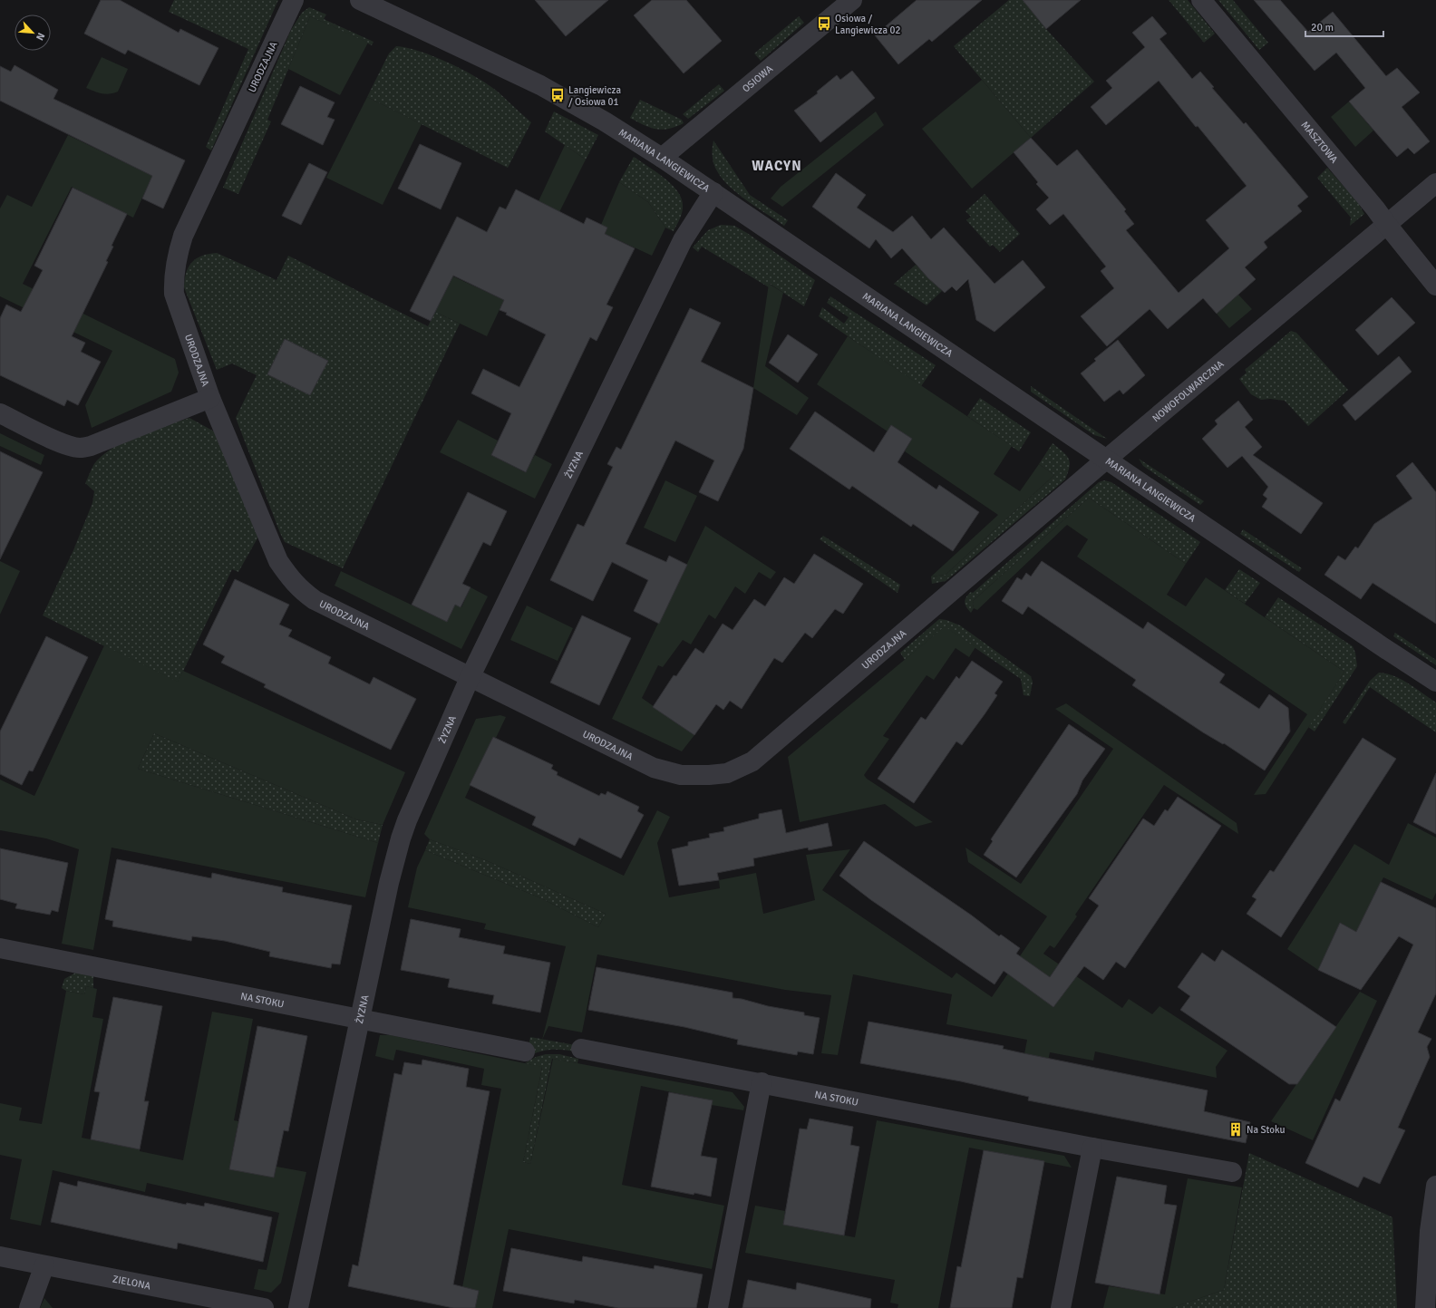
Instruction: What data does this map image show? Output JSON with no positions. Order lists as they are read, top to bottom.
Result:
{
  "streets": {
    "street": [
      "URODZAJNA",
      "OSIOWA",
      "MASZTOWA",
      "MARIANA LANGIEWICZA",
      "NOWOFOLWARCZNA",
      "ŻYZNA",
      "NA STOKU",
      "ZIELONA"
    ]
  },
  "crossings": [
    ["URODZAJNA", "NOWOFOLWARCZNA"],
    ["URODZAJNA", "ŻYZNA"],
    ["OSIOWA", "MARIANA LANGIEWICZA"],
    ["MASZTOWA", "NOWOFOLWARCZNA"],
    ["MARIANA LANGIEWICZA", "NOWOFOLWARCZNA"],
    ["MARIANA LANGIEWICZA", "ŻYZNA"],
    ["ŻYZNA", "NA STOKU"]
  ],
  "districts": ["WACYN"],
  "places": {
    "bus stop": ["Osiowa / Langiewicza 02", "Langiewicza / Osiowa 01"],
    "building": ["Na Stoku"]
  },
  "scale_bar": "20 m",
  "north": "bottom right"
}
